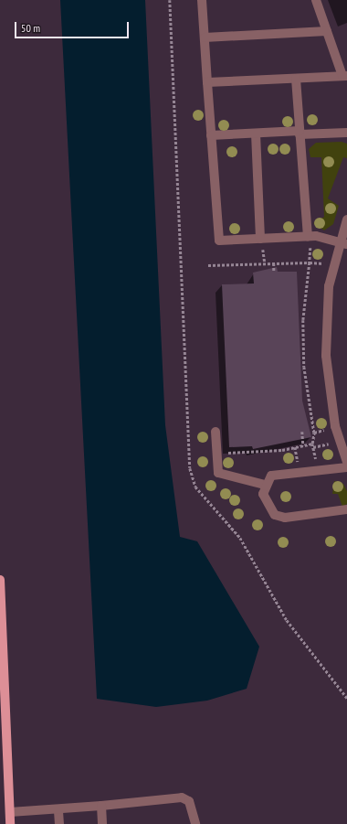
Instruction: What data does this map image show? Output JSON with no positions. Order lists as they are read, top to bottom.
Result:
{
  "scale_bar": "50 m"
}
